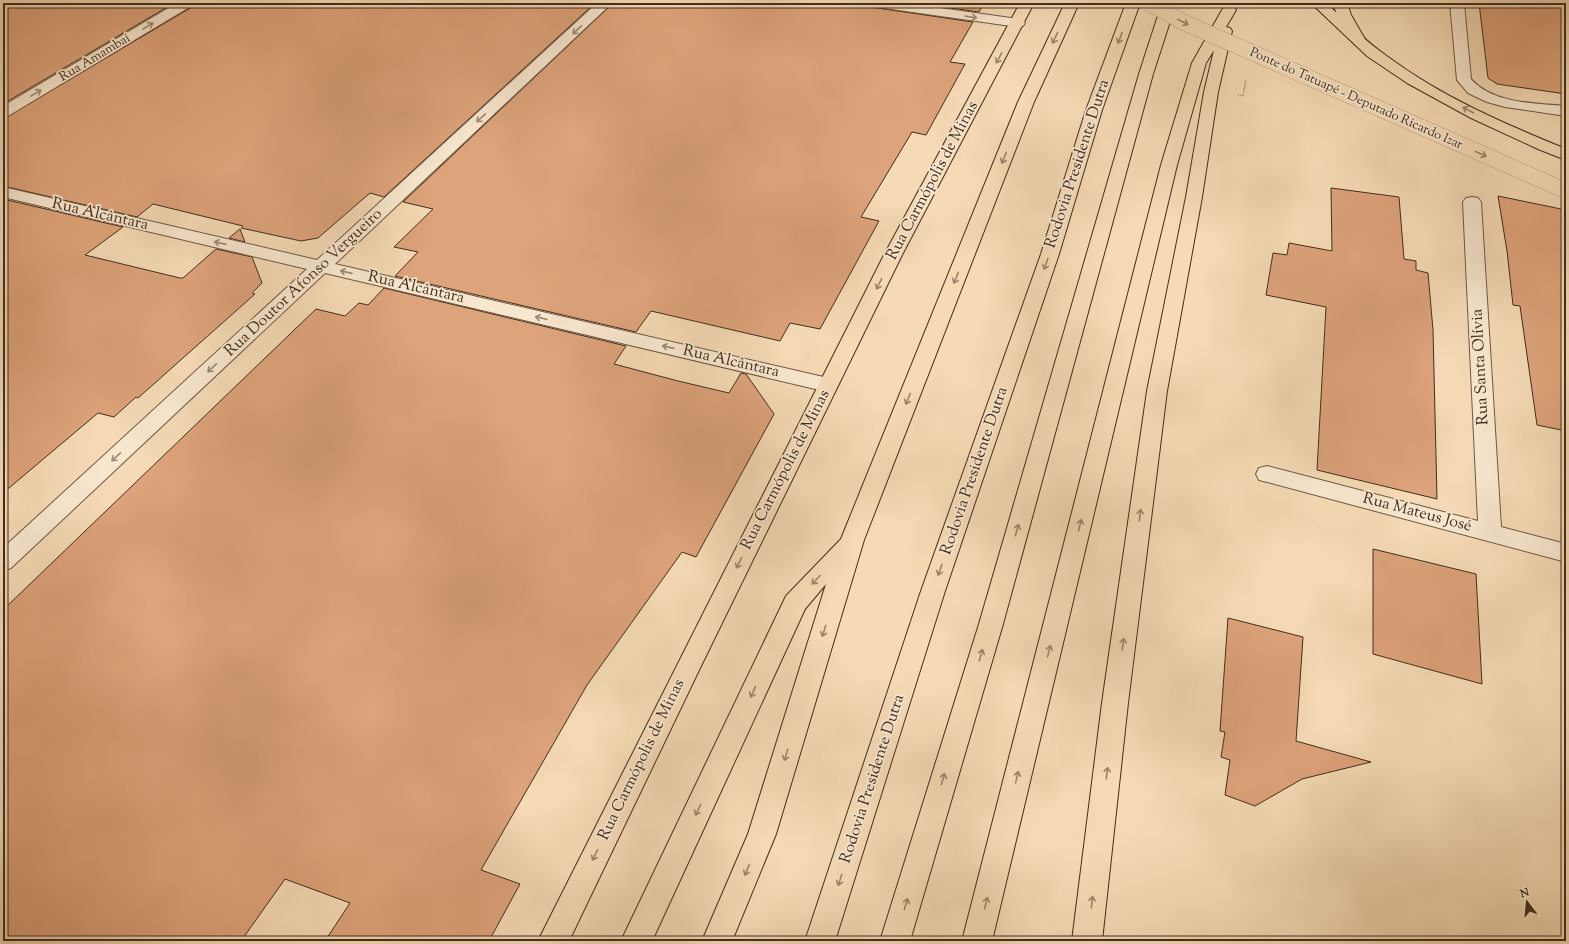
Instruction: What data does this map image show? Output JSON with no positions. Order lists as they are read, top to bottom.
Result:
{
  "streets": {
    "main road": ["Ponte do Tatuapé - Deputado Ricardo Izar", "Rodovia Presidente Dutra", "Rua Carmópolis de Minas"],
    "street": [
      "Rua Amambaí",
      "Rua Alcântara",
      "Rua Doutor Afonso Vergueiro",
      "Rua Santa Olívia",
      "Rua Mateus José"
    ]
  },
  "crossings": [
    ["Rua Carmópolis de Minas", "Rua Alcântara"],
    ["Rua Alcântara", "Rua Doutor Afonso Vergueiro"],
    ["Rua Santa Olívia", "Rua Mateus José"]
  ],
  "one_way": ["Rua Amambaí", "Rua Alcântara", "Rua Doutor Afonso Vergueiro"],
  "north": "top"
}
